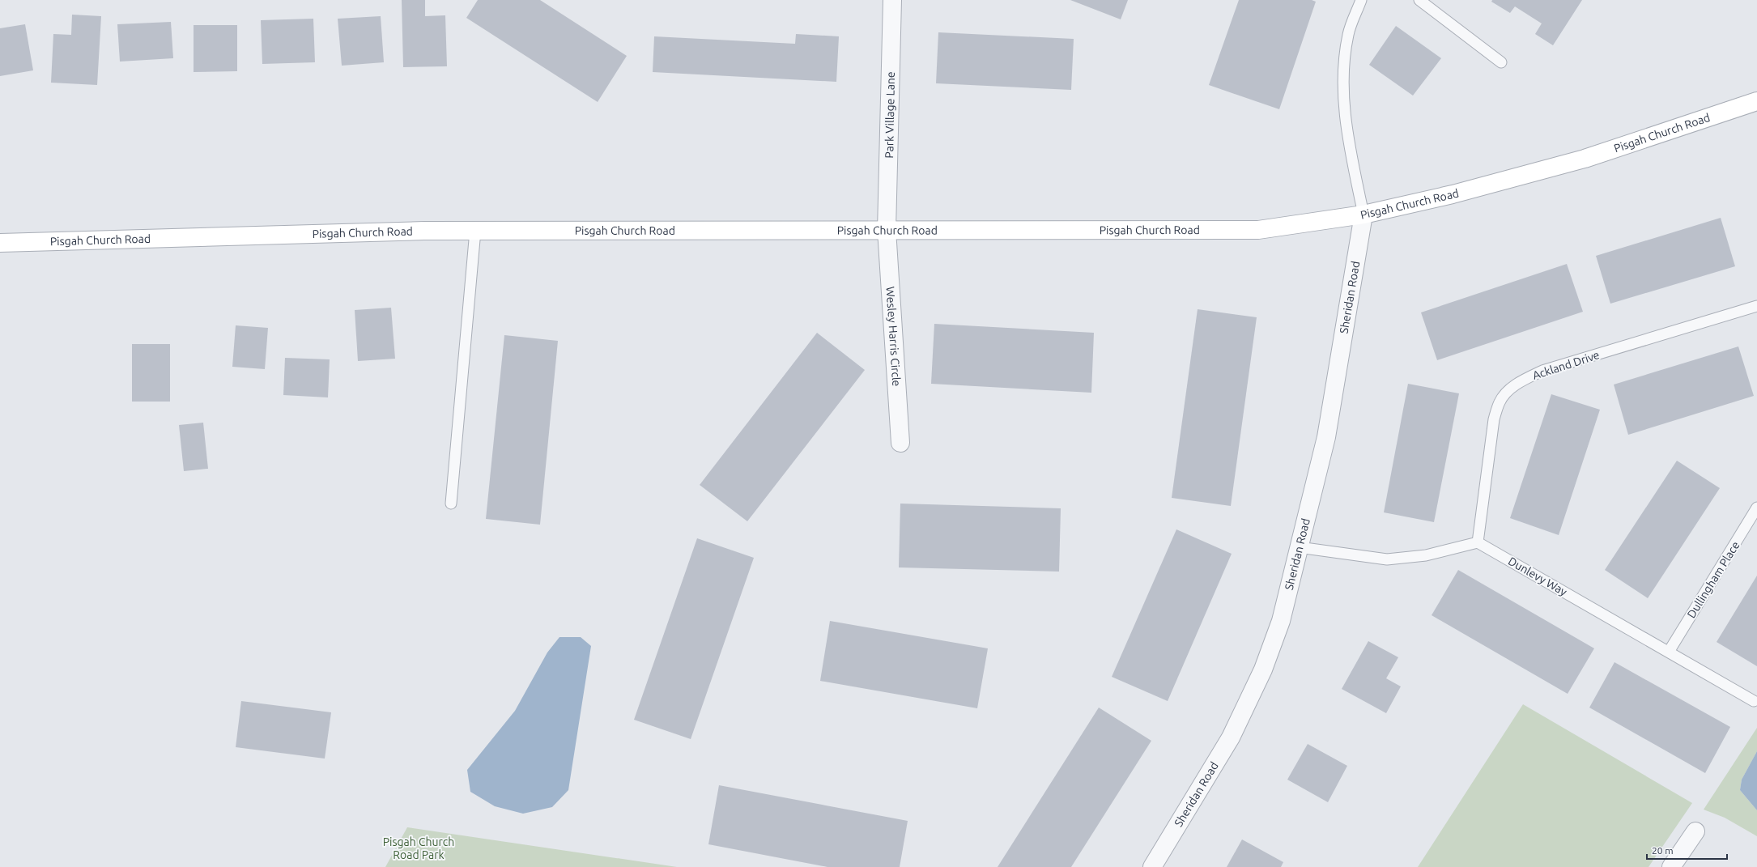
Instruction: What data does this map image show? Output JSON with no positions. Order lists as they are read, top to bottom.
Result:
{
  "streets": {
    "main road": ["Pisgah Church Road"],
    "street": ["Park Village Lane", "Sheridan Road", "Wesley Harris Circle"],
    "lane": ["Ackland Drive", "Dunlevy Way", "Dullingham Place"]
  },
  "crossings": [
    ["Park Village Lane", "Pisgah Church Road"],
    ["Park Village Lane", "Wesley Harris Circle"],
    ["Pisgah Church Road", "Sheridan Road"],
    ["Pisgah Church Road", "Wesley Harris Circle"],
    ["Ackland Drive", "Dunlevy Way"],
    ["Dunlevy Way", "Dullingham Place"]
  ],
  "parks": ["Pisgah Church Road Park"],
  "scale_bar": "20 m"
}
